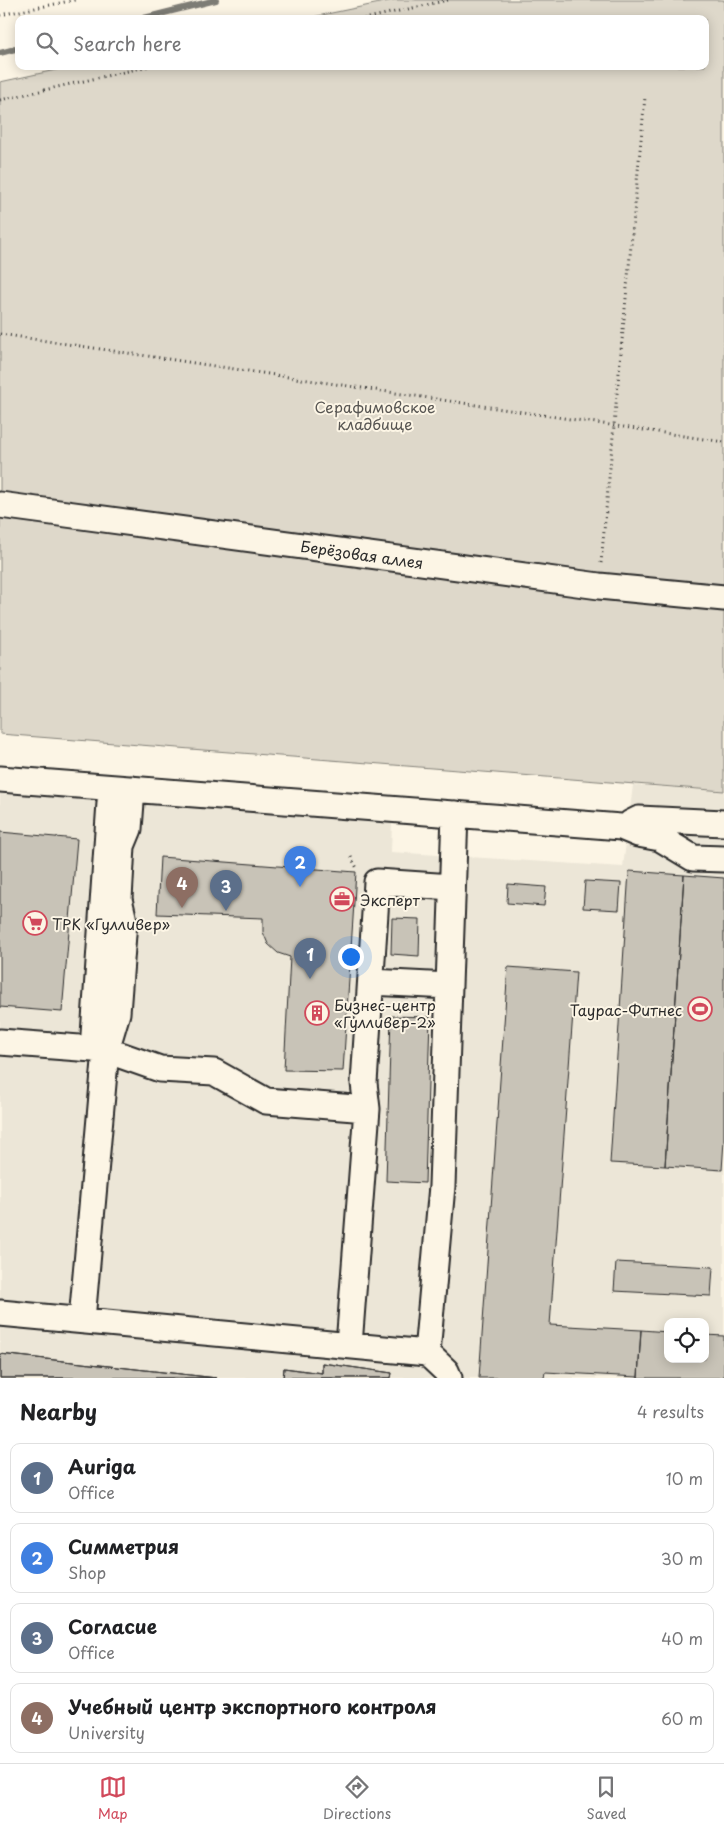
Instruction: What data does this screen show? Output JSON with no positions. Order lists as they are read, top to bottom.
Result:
{
  "streets": {
    "street": ["Берёзовая аллея"]
  },
  "parks": ["Серафимовское кладбище"],
  "places": {
    "office": ["Эксперт"],
    "supermarket": ["ТРК «Гулливер»"],
    "sports": ["Таурас-Фитнес"],
    "building": ["Бизнес-центр «Гулливер-2»"]
  },
  "page": {
    "search": "Search here",
    "pins": [
      "2",
      "4",
      "3",
      "1"
    ],
    "heading": ["Nearby", "4 results"],
    "list": [
      {
        "mark": "1",
        "name": "Auriga",
        "note": "Office",
        "value": "10 m"
      },
      {
        "mark": "2",
        "name": "Симметрия",
        "note": "Shop",
        "value": "30 m"
      },
      {
        "mark": "3",
        "name": "Согласие",
        "note": "Office",
        "value": "40 m"
      },
      {
        "mark": "4",
        "name": "Учебный центр экспортного контроля",
        "note": "University",
        "value": "60 m"
      }
    ],
    "nav": ["Map", "Directions", "Saved"]
  }
}
